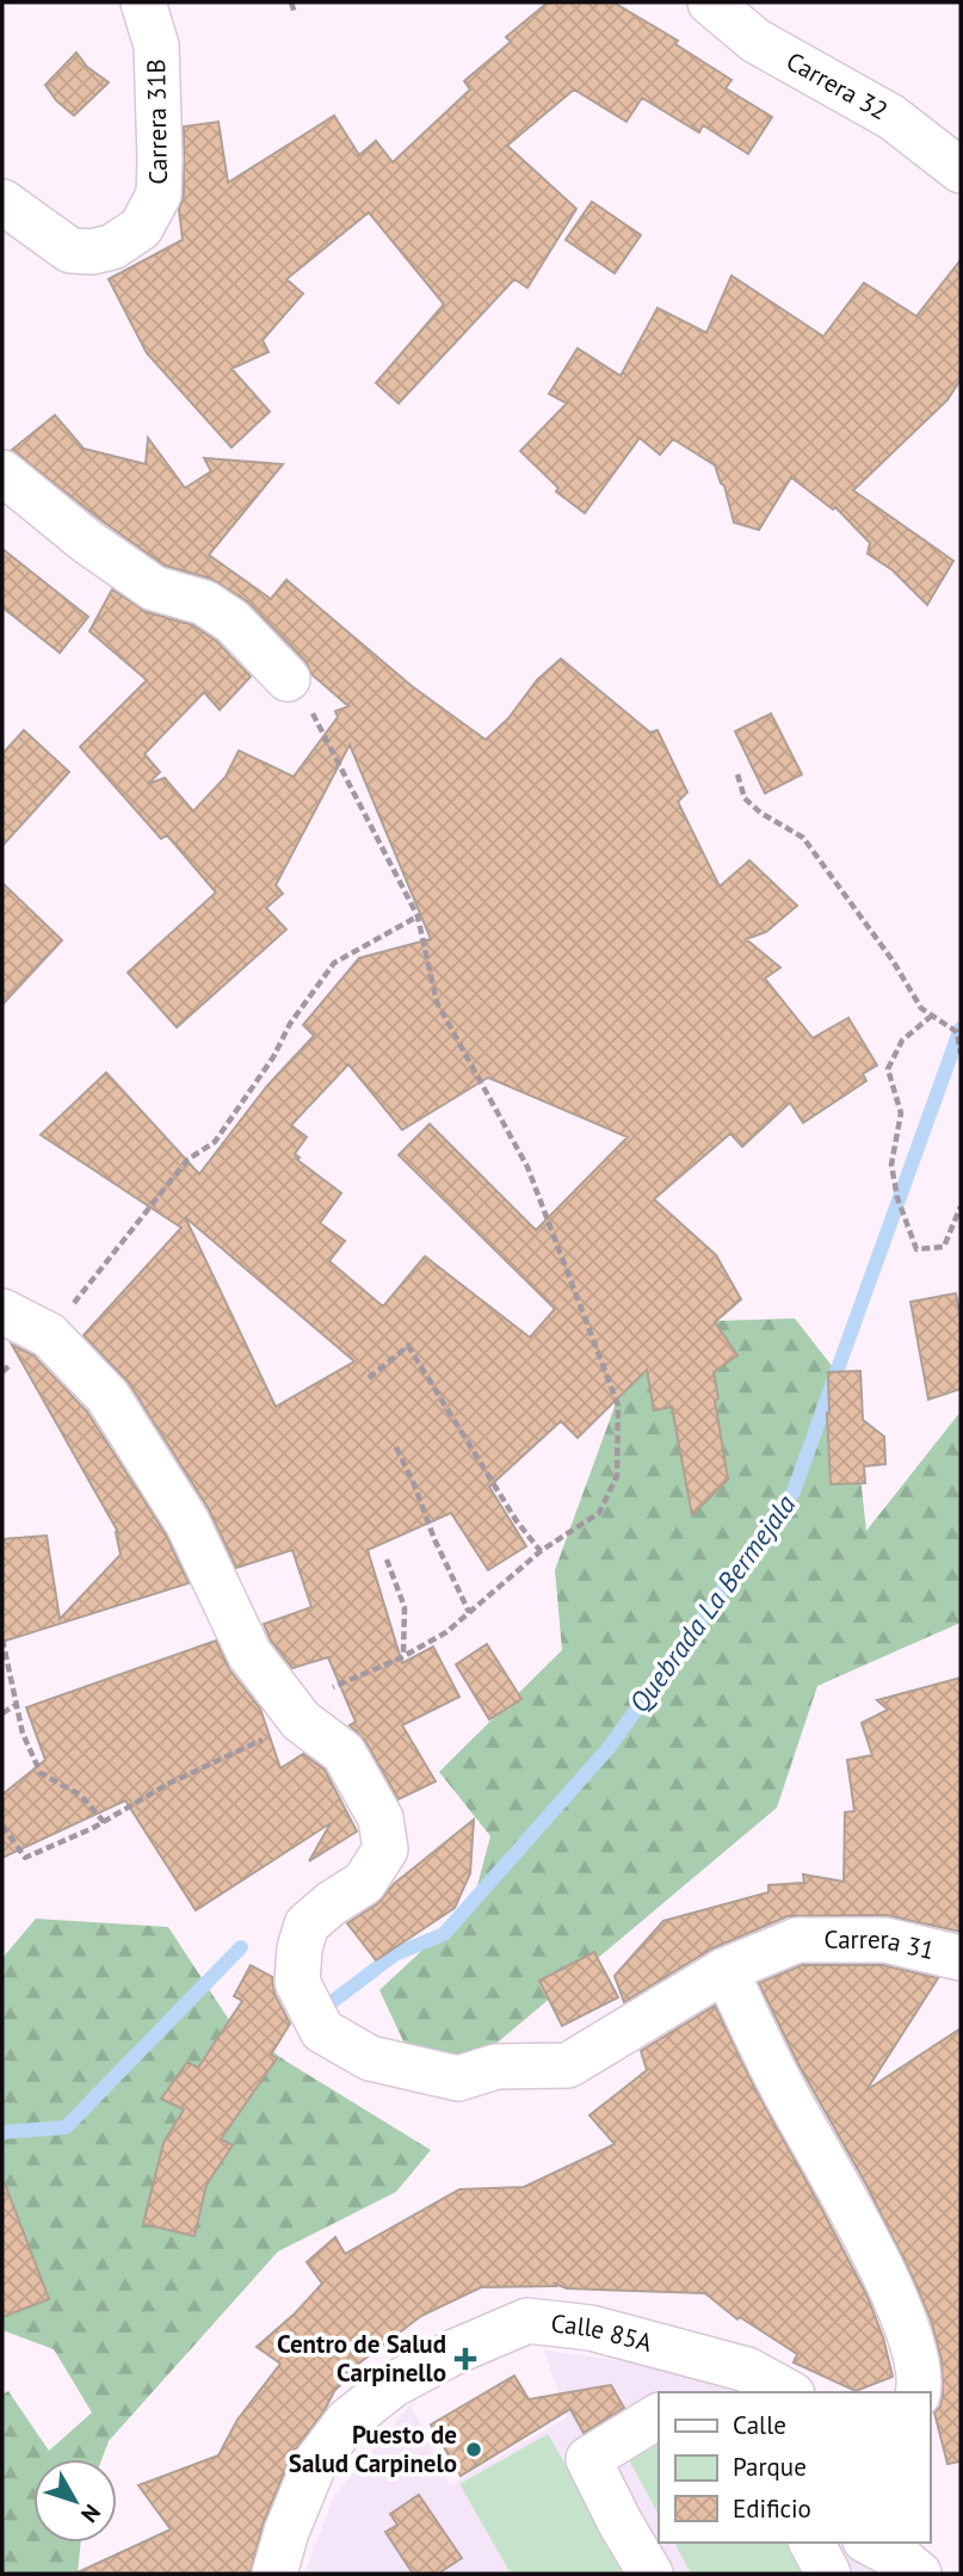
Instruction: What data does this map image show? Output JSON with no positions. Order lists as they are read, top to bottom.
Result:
{
  "streets": {
    "street": [
      "Carrera 32",
      "Carrera 31B",
      "Carrera 31",
      "Calle 85A"
    ]
  },
  "water": ["Quebrada La Bermejala"],
  "places": {
    "health": ["Centro de Salud Carpinello"],
    "other": ["Puesto de Salud Carpinelo"]
  },
  "legend": ["Calle", "Parque", "Edificio"],
  "north": "bottom right"
}
